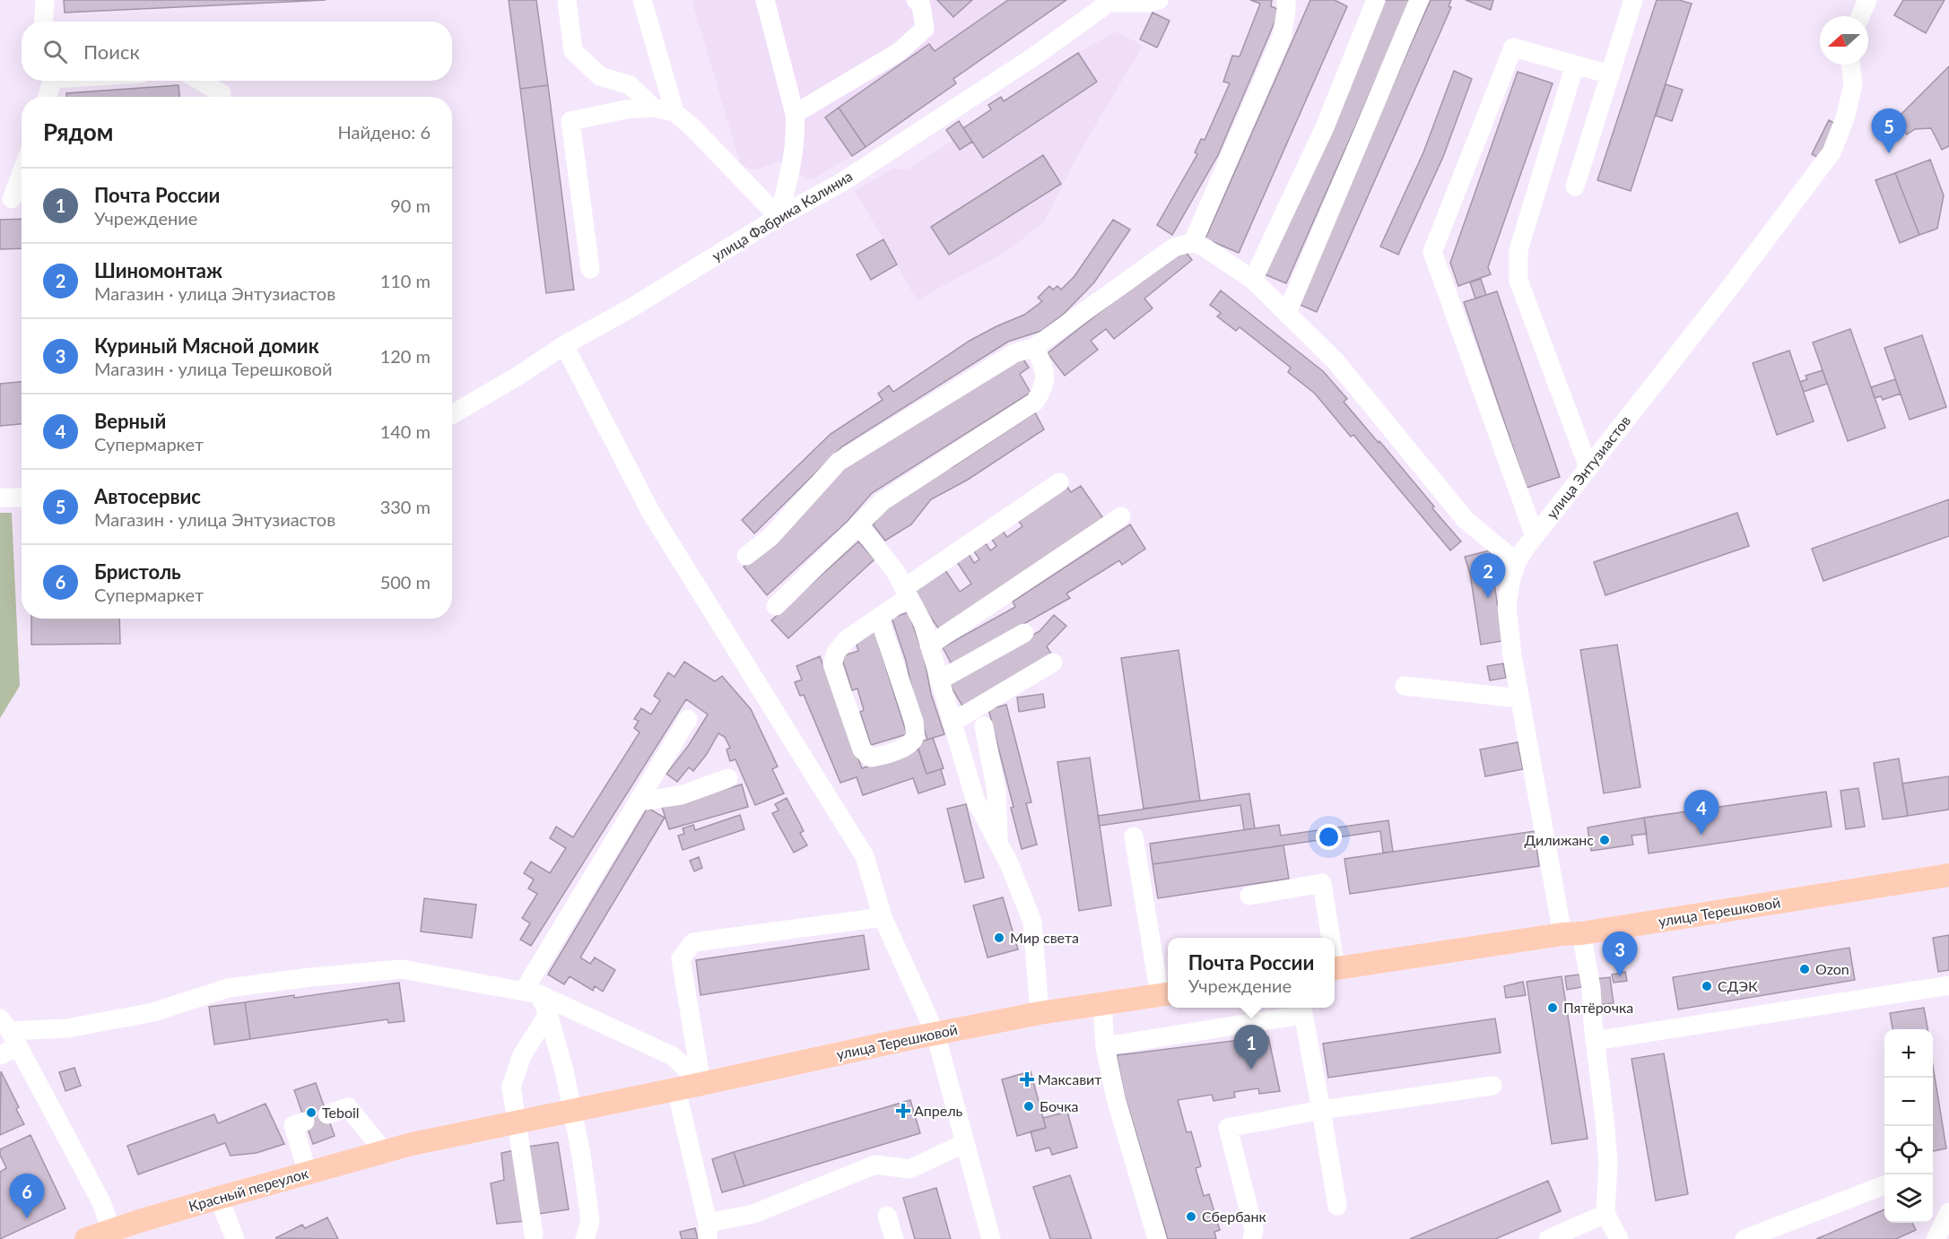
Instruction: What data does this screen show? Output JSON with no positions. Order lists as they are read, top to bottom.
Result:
{
  "streets": {
    "main road": ["улица Терешковой", "Красный переулок"],
    "street": ["улица Фабрика Калиниа", "улица Энтузиастов"]
  },
  "crossings": [
    ["улица Энтузиастов", "улица Терешковой"],
    ["улица Терешковой", "Красный переулок"]
  ],
  "places": {
    "other": [
      "Дилижанс",
      "Мир света",
      "Ozon",
      "СДЭК",
      "Пятёрочка",
      "Бочка",
      "Teboil",
      "Сбербанк"
    ],
    "health": ["Максавит", "Апрель"]
  },
  "north": "left",
  "page": {
    "search": "Поиск",
    "heading": ["Рядом", "Найдено: 6"],
    "pins": [
      "5",
      "2",
      "4",
      "3",
      "1",
      "6"
    ],
    "list": [
      {
        "mark": "1",
        "name": "Почта России",
        "note": "Учреждение",
        "value": "90 m"
      },
      {
        "mark": "2",
        "name": "Шиномонтаж",
        "note": "Магазин · улица Энтузиастов",
        "value": "110 m"
      },
      {
        "mark": "3",
        "name": "Куриный Мясной домик",
        "note": "Магазин · улица Терешковой",
        "value": "120 m"
      },
      {
        "mark": "4",
        "name": "Верный",
        "note": "Супермаркет",
        "value": "140 m"
      },
      {
        "mark": "5",
        "name": "Автосервис",
        "note": "Магазин · улица Энтузиастов",
        "value": "330 m"
      },
      {
        "mark": "6",
        "name": "Бристоль",
        "note": "Супермаркет",
        "value": "500 m"
      }
    ],
    "popup": ["Почта России", "Учреждение"],
    "map_buttons": ["+", "−"]
  }
}
